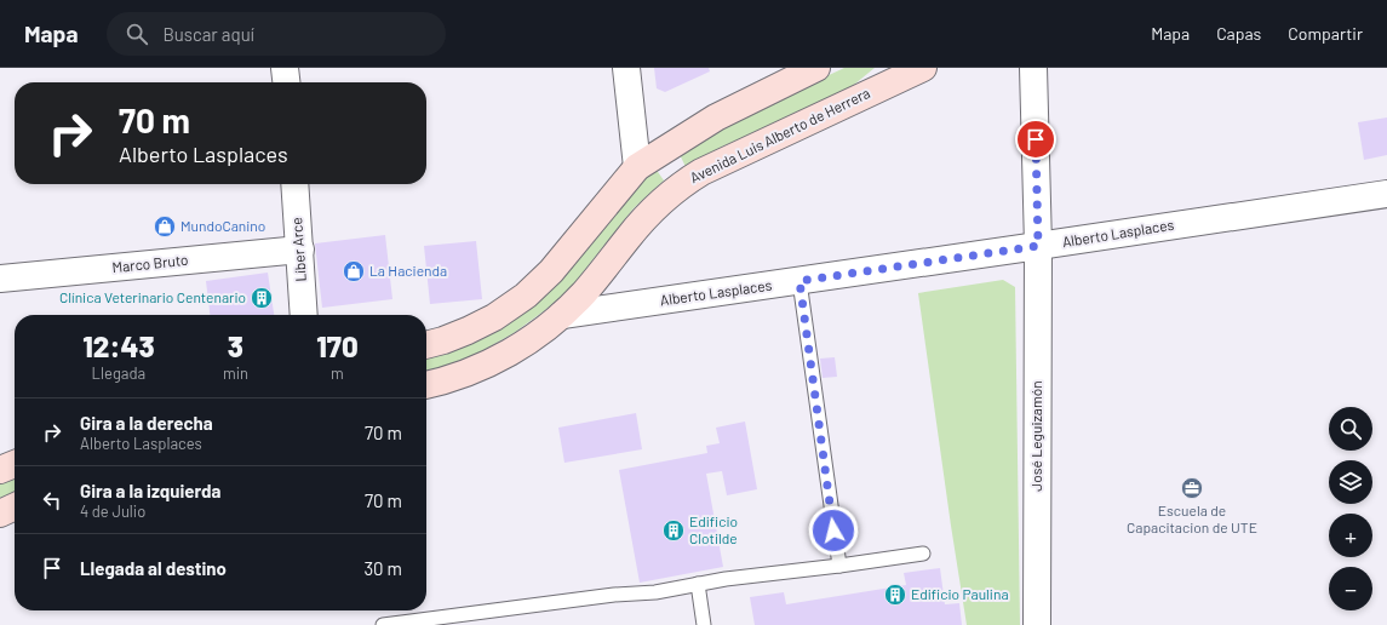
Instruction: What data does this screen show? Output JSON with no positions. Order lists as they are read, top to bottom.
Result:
{
  "streets": {
    "main road": ["Avenida Luis Alberto de Herrera"],
    "street": [
      "Alberto Lasplaces",
      "Líber Arce",
      "Marco Bruto",
      "José Leguizamón"
    ]
  },
  "crossings": [
    ["Avenida Luis Alberto de Herrera", "Alberto Lasplaces"],
    ["Alberto Lasplaces", "José Leguizamón"],
    ["Líber Arce", "Marco Bruto"]
  ],
  "places": {
    "shop": ["MundoCanino", "La Hacienda"],
    "building": ["Clínica Veterinario Centenario", "Edificio Clotilde", "Edificio Paulina"],
    "office": ["Escuela de Capacitacion de UTE"]
  },
  "page": {
    "header": "Mapa",
    "search": "Buscar aquí",
    "nav": ["Mapa", "Capas", "Compartir"],
    "turn": ["70 m", "Alberto Lasplaces"],
    "eta": [
      "12:43",
      "Llegada",
      "3",
      "min",
      "170",
      "m"
    ],
    "list": [
      {
        "name": "Gira a la derecha",
        "note": "Alberto Lasplaces",
        "value": "70 m"
      },
      {
        "name": "Gira a la izquierda",
        "note": "4 de Julio",
        "value": "70 m"
      },
      {
        "name": "Llegada al destino",
        "value": "30 m"
      }
    ],
    "map_buttons": ["+", "−"]
  }
}
